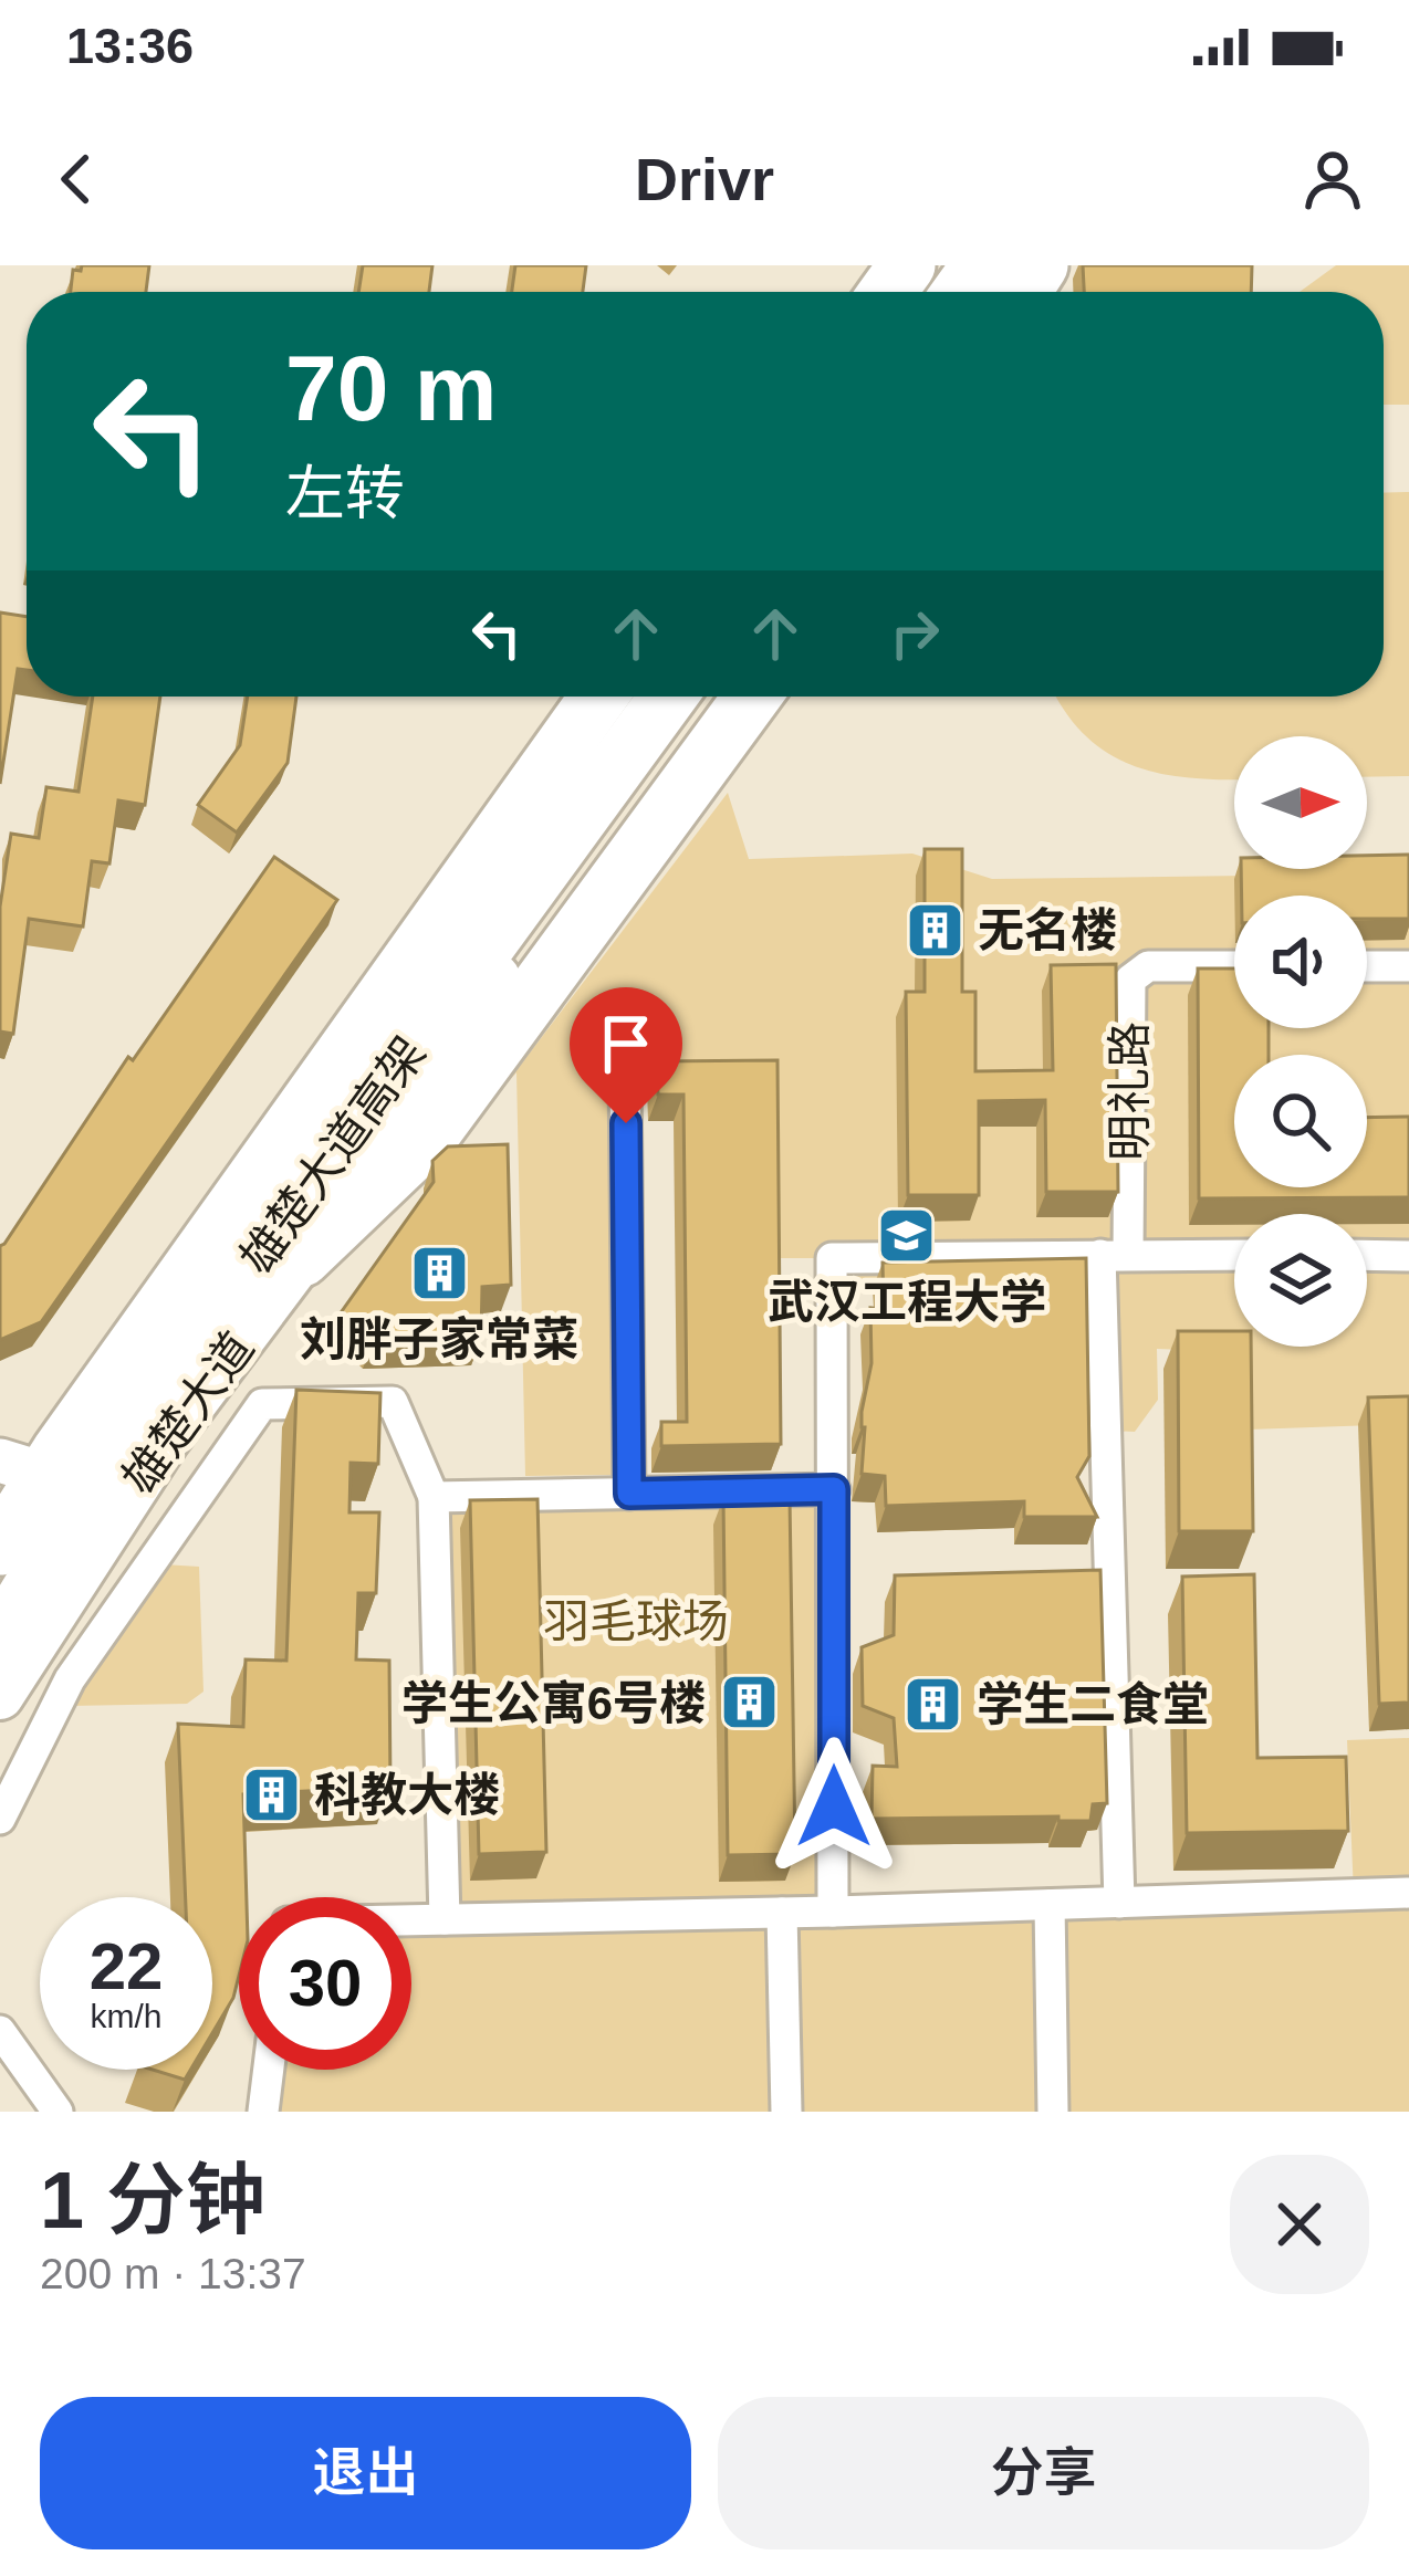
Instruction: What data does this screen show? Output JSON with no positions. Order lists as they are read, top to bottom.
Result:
{
  "streets": {
    "highway": ["雄楚大道高架"],
    "main road": ["雄楚大道"],
    "street": ["明礼路"]
  },
  "parks": ["羽毛球场"],
  "places": {
    "building": [
      "无名楼",
      "刘胖子家常菜",
      "学生公寓6号楼",
      "学生二食堂",
      "科教大楼"
    ],
    "school or university": ["武汉工程大学"]
  },
  "north": "right",
  "page": {
    "status": "13:36",
    "header": "Drivr",
    "turn": ["70 m", "左转"],
    "speed": "22 km/h",
    "limit": "30",
    "heading": ["1 分钟", "200 m · 13:37"],
    "buttons": ["退出", "分享"]
  }
}
